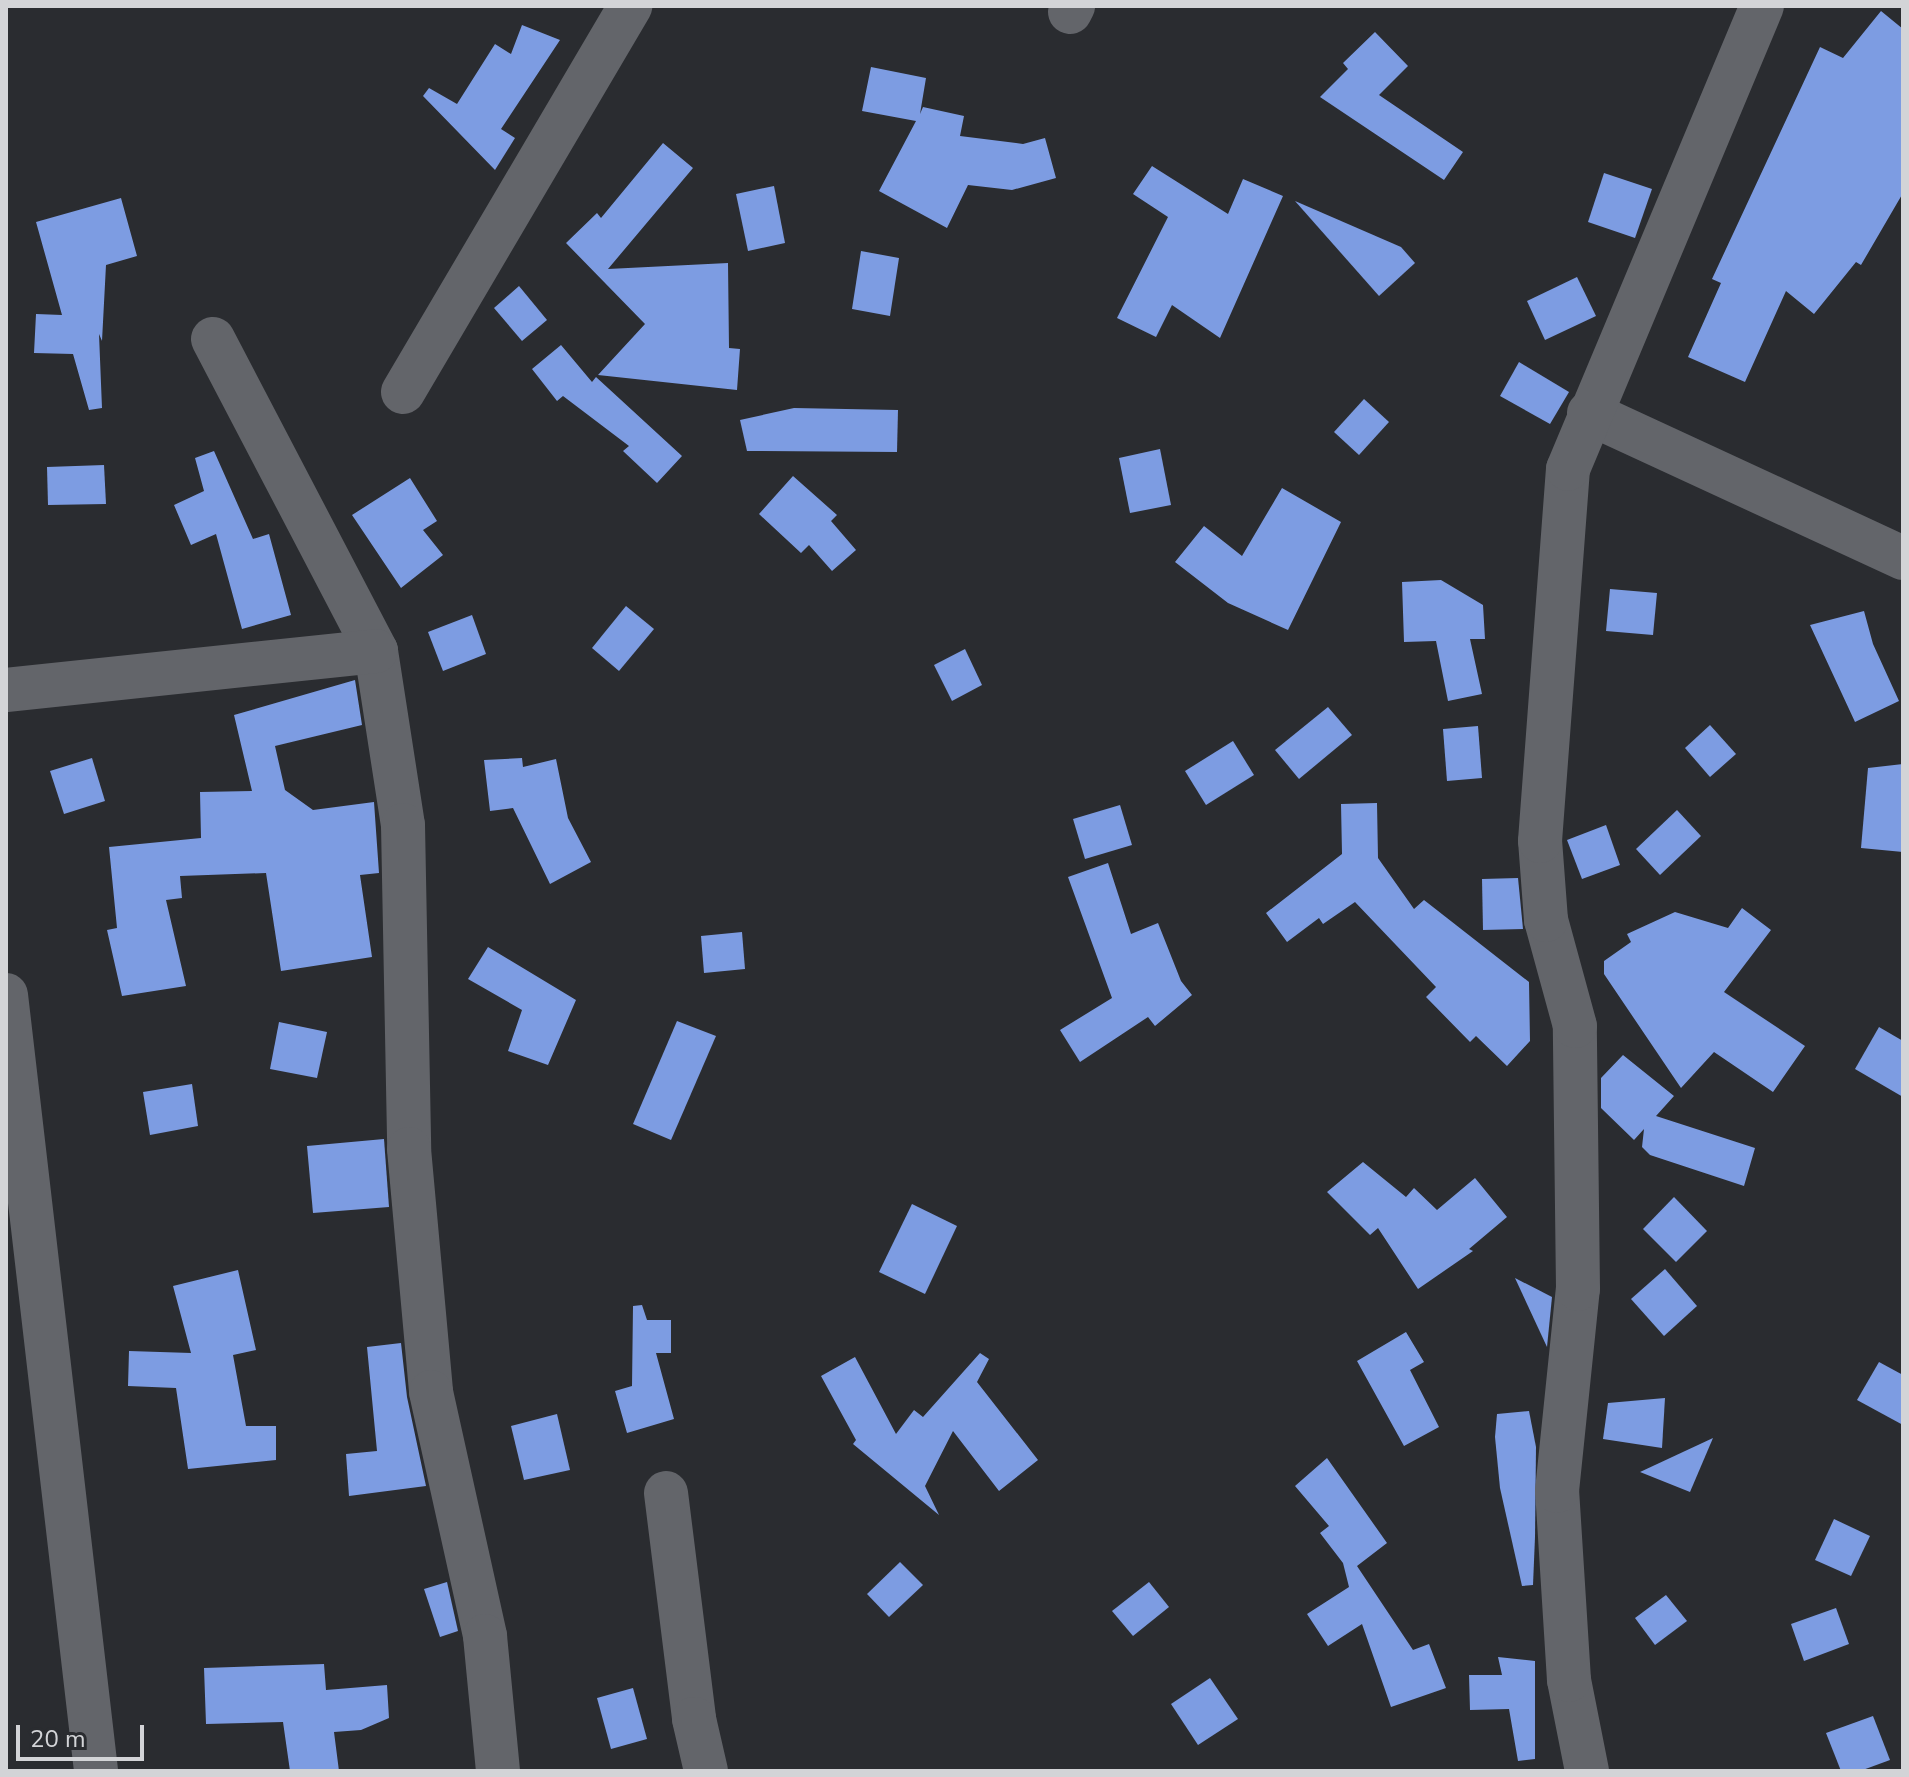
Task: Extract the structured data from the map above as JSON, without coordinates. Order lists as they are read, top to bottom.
{
  "scale_bar": "20 m"
}
